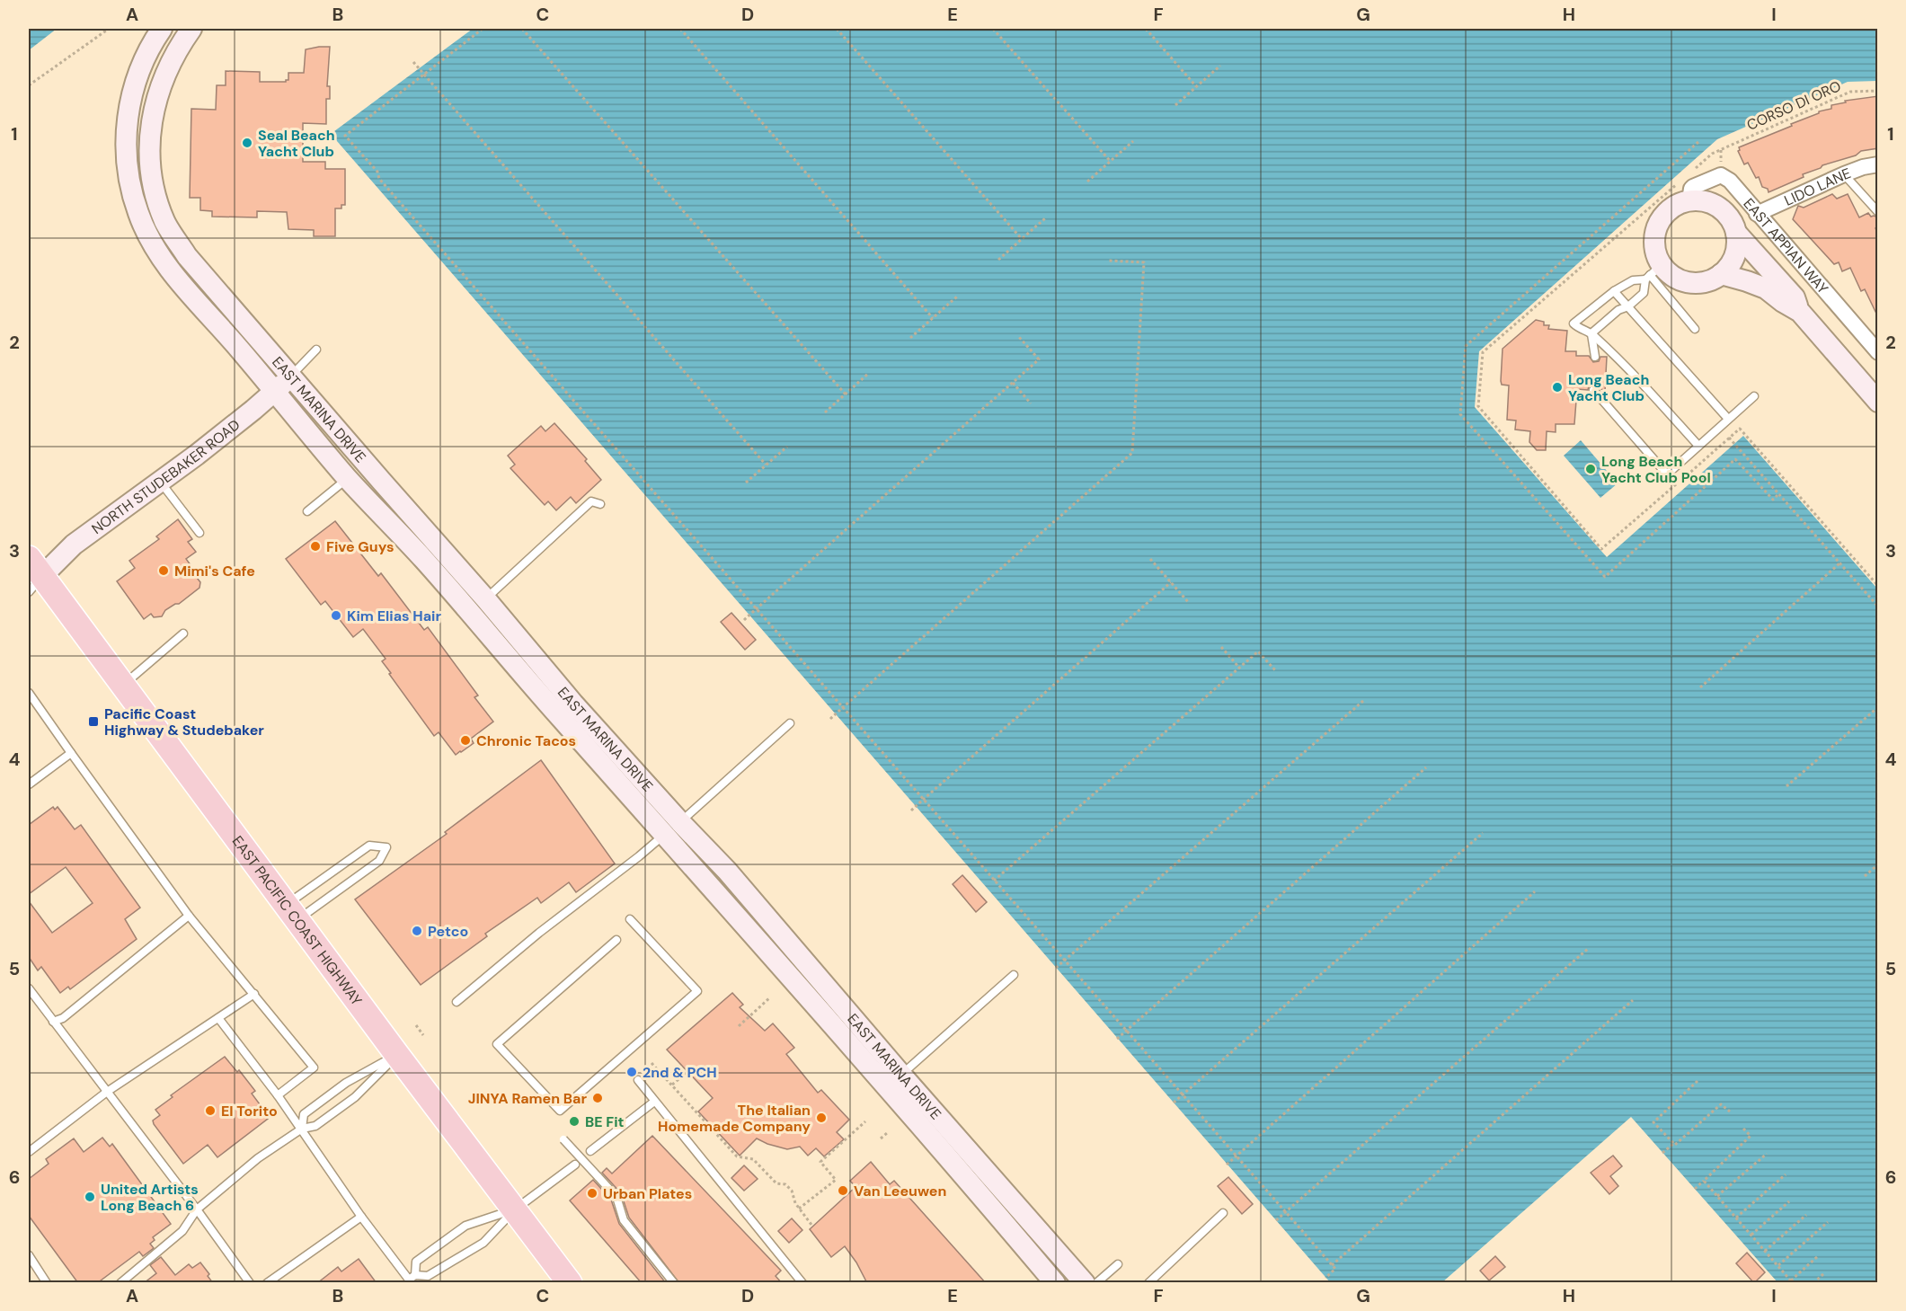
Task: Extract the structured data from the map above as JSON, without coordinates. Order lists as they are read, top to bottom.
{
  "streets": {
    "highway": ["EAST PACIFIC COAST HIGHWAY"],
    "main road": ["EAST APPIAN WAY", "EAST MARINA DRIVE", "NORTH STUDEBAKER ROAD"],
    "street": ["LIDO LANE"],
    "path": ["CORSO DI ORO"]
  },
  "crossings": [
    ["LIDO LANE", "EAST APPIAN WAY"],
    ["EAST MARINA DRIVE", "NORTH STUDEBAKER ROAD"],
    ["NORTH STUDEBAKER ROAD", "EAST PACIFIC COAST HIGHWAY"]
  ],
  "places": {
    "other": [
      "Seal Beach Yacht Club",
      "Long Beach Yacht Club",
      "Long Beach Yacht Club Pool",
      "Five Guys",
      "Mimi's Cafe",
      "Kim Elias Hair",
      "Chronic Tacos",
      "Petco",
      "2nd & PCH",
      "JINYA Ramen Bar",
      "El Torito",
      "The Italian Homemade Company",
      "BE Fit",
      "Van Leeuwen",
      "Urban Plates",
      "United Artists Long Beach 6"
    ],
    "transit": ["Pacific Coast Highway & Studebaker"]
  },
  "grid": {
    "columns": [
      "A",
      "B",
      "C",
      "D",
      "E",
      "F",
      "G",
      "H",
      "I"
    ],
    "rows": [
      "1",
      "2",
      "3",
      "4",
      "5",
      "6"
    ]
  }
}
